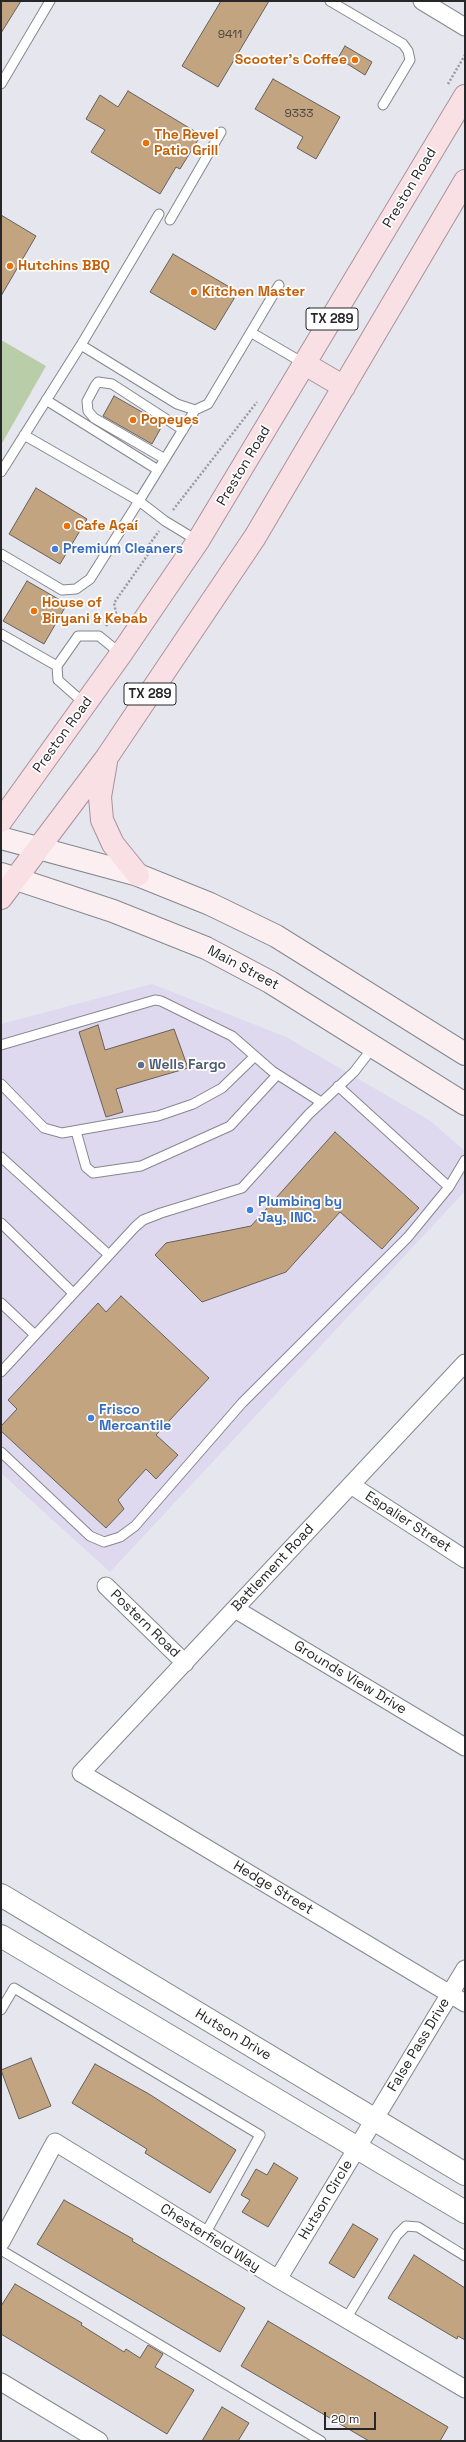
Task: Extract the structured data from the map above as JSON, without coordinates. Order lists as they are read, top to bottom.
{
  "streets": {
    "main road": ["Preston Road", "TX 289", "Main Street"],
    "street": [
      "Espalier Street",
      "Battlement Road",
      "Postern Road",
      "Grounds View Drive",
      "Hedge Street",
      "Hutson Drive",
      "False Pass Drive",
      "Hutson Circle",
      "Chesterfield Way"
    ]
  },
  "crossings": [
    ["TX 289", "Main Street"],
    ["Espalier Street", "Battlement Road"],
    ["Battlement Road", "Postern Road"],
    ["Battlement Road", "Grounds View Drive"],
    ["Battlement Road", "Hedge Street"],
    ["Hedge Street", "False Pass Drive"],
    ["Hutson Drive", "False Pass Drive"],
    ["Hutson Drive", "Hutson Circle"],
    ["False Pass Drive", "Hutson Circle"],
    ["Hutson Circle", "Chesterfield Way"]
  ],
  "places": [
    "Scooter's Coffee",
    "The Revel Patio Grill",
    "Hutchins BBQ",
    "Kitchen Master",
    "Popeyes",
    "Cafe Açaí",
    "Premium Cleaners",
    "House of Biryani & Kebab",
    "Wells Fargo",
    "Plumbing by Jay, INC.",
    "Frisco Mercantile"
  ],
  "house_numbers": ["9411", "9333"],
  "scale_bar": "20 m"
}
